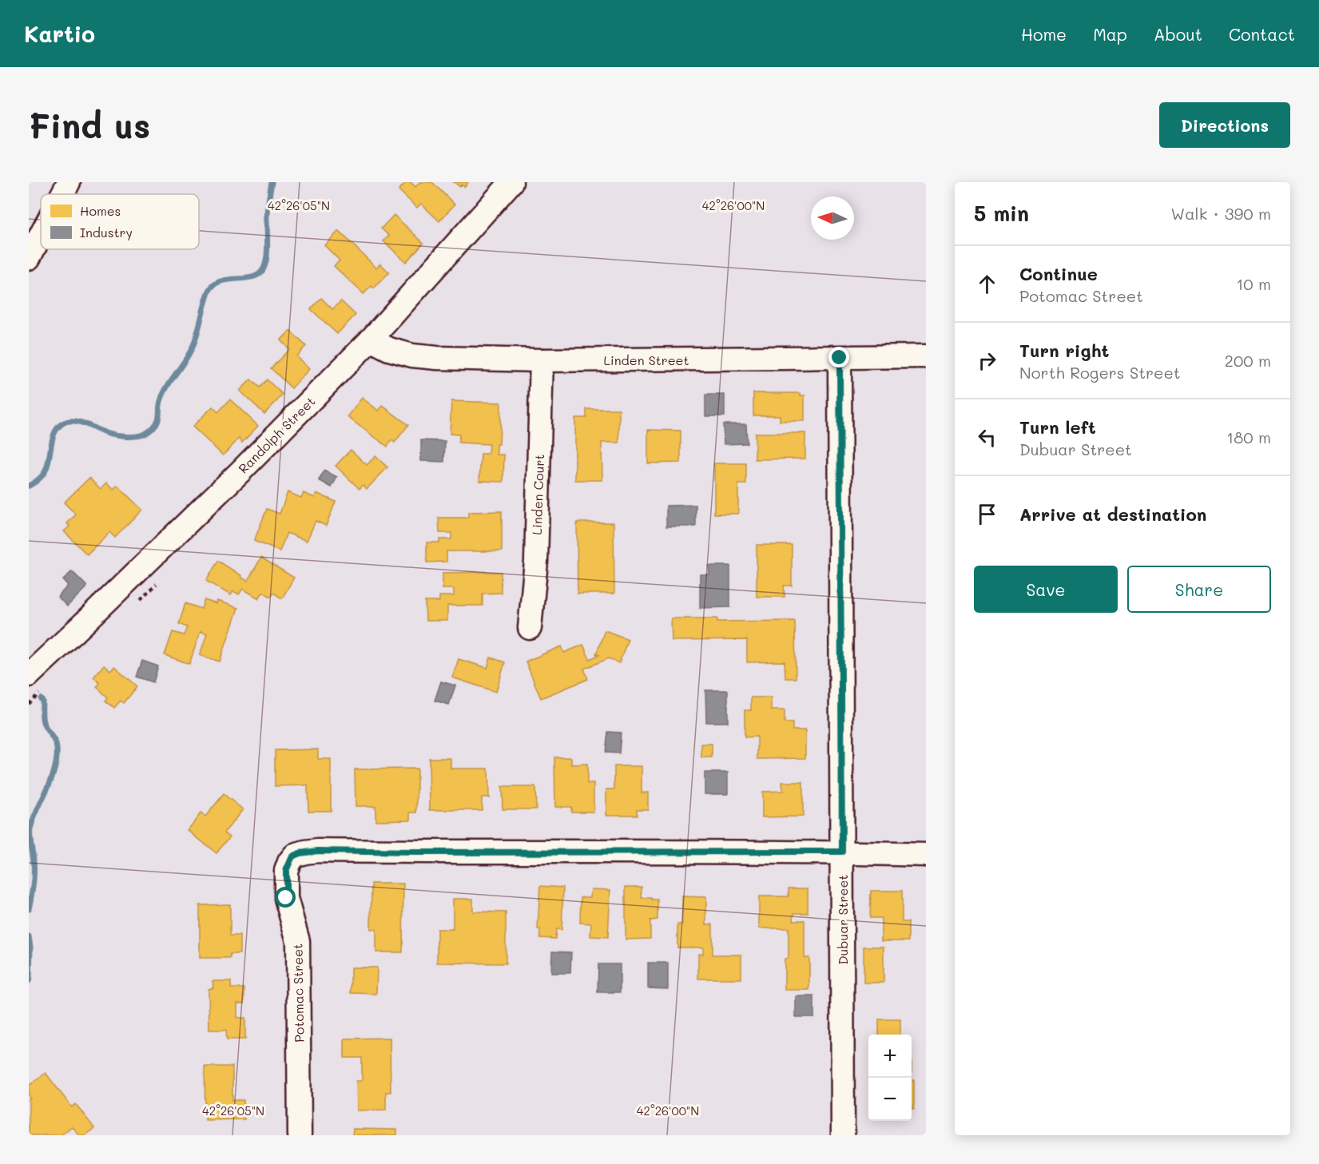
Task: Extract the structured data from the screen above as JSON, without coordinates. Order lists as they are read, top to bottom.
{
  "streets": {
    "street": [
      "Linden Street",
      "Randolph Street",
      "Linden Court",
      "Dubuar Street",
      "Potomac Street"
    ]
  },
  "crossings": [
    ["Linden Street", "Randolph Street"],
    ["Linden Street", "Linden Court"],
    ["Linden Street", "Dubuar Street"],
    ["Dubuar Street", "Potomac Street"]
  ],
  "legend": ["Homes", "Industry"],
  "north": "left",
  "page": {
    "header": "Kartio",
    "nav": [
      "Home",
      "Map",
      "About",
      "Contact"
    ],
    "buttons": [
      "Directions",
      ["Save", "Share"]
    ],
    "title": "Find us",
    "heading": ["5 min", "Walk · 390 m"],
    "list": [
      ["Continue", "Potomac Street", "10 m"],
      ["Turn right", "North Rogers Street", "200 m"],
      ["Turn left", "Dubuar Street", "180 m"],
      "Arrive at destination"
    ],
    "map_buttons": ["+", "−"]
  },
  "coordinates": ["42°26'05\"N", "42°26'00\"N"]
}
